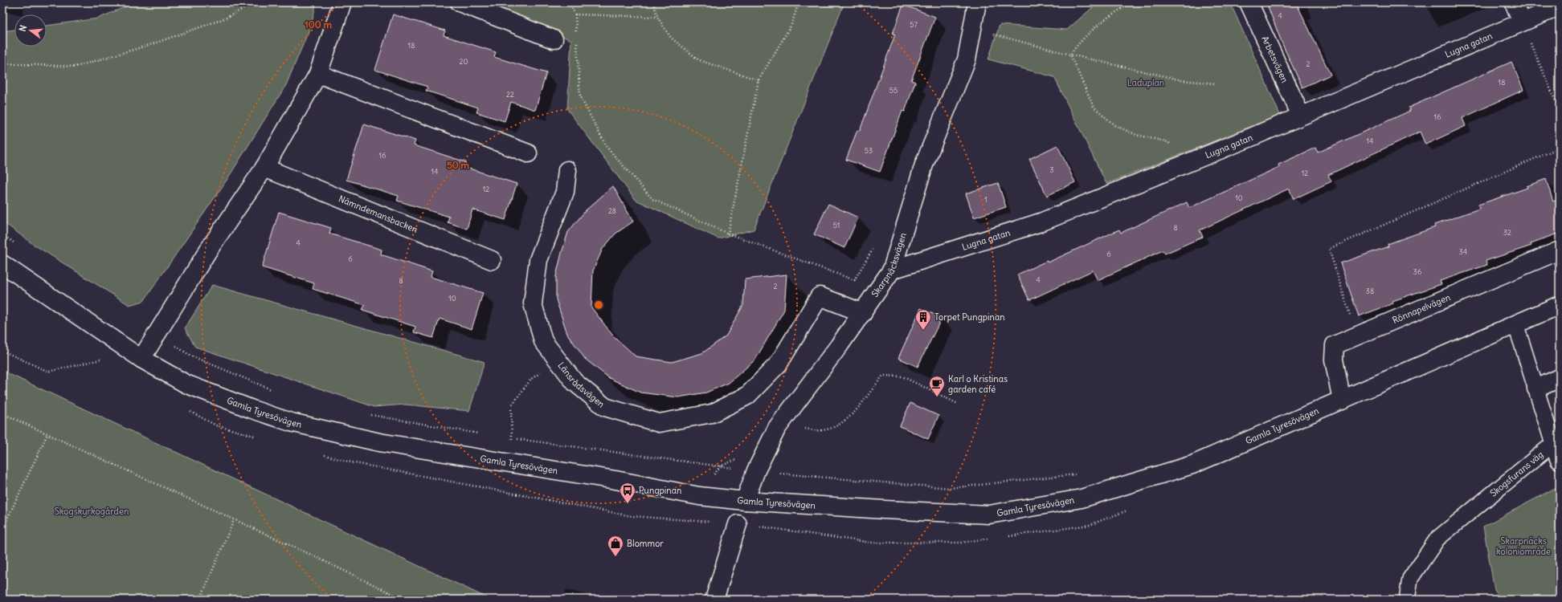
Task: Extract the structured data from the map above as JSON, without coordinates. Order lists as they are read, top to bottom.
{
  "streets": {
    "street": [
      "Lugna gatan",
      "Arbetsvägen",
      "Nämndemansbacken",
      "Skarpnäcksvägen",
      "Rönnapelvägen",
      "Länsrådsvägen",
      "Gamla Tyresövägen"
    ],
    "lane": ["Skogsfurans väg"]
  },
  "crossings": [
    ["Lugna gatan", "Arbetsvägen"],
    ["Lugna gatan", "Skarpnäcksvägen"],
    ["Skarpnäcksvägen", "Länsrådsvägen"],
    ["Skarpnäcksvägen", "Gamla Tyresövägen"],
    ["Rönnapelvägen", "Gamla Tyresövägen"]
  ],
  "parks": ["Laduplan", "Skogskyrkogården", "Skarpnäcks koloniområde"],
  "places": {
    "building": ["Torpet Pungpinan"],
    "cafe": ["Karl o Kristinas garden café"],
    "bus stop": ["Pungpinan"],
    "shop": ["Blommor"]
  },
  "house_numbers": [
    "4",
    "57",
    "18",
    "20",
    "2",
    "18",
    "55",
    "22",
    "16",
    "14",
    "53",
    "16",
    "3",
    "14",
    "12",
    "12",
    "10",
    "1",
    "28",
    "51",
    "8",
    "32",
    "4",
    "34",
    "6",
    "6",
    "36",
    "4",
    "8",
    "2",
    "38",
    "10"
  ],
  "north": "left",
  "rings": ["100 m", "50 m"]
}
